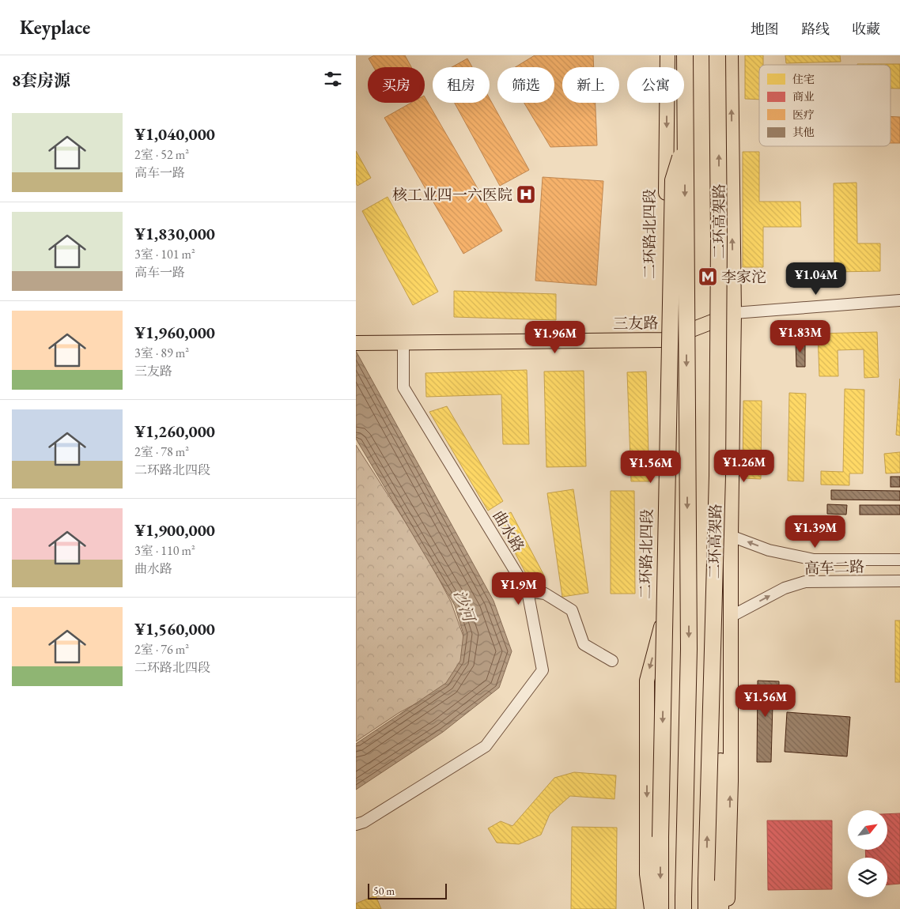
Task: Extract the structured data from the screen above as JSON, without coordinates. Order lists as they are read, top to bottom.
{
  "streets": {
    "highway": ["二环高架路"],
    "main road": ["二环路北四段", "三友路"],
    "street": ["曲水路", "高车二路"]
  },
  "crossings": [
    ["二环路北四段", "三友路"],
    ["三友路", "曲水路"]
  ],
  "water": ["沙河"],
  "places": {
    "hospital": ["核工业四一六医院"],
    "metro station": ["李家沱"]
  },
  "legend": [
    "住宅",
    "商业",
    "医疗",
    "其他"
  ],
  "scale_bar": "50 m",
  "north": "top right",
  "page": {
    "header": "Keyplace",
    "nav": ["地图", "路线", "收藏"],
    "heading": "8套房源",
    "chip": [
      "买房",
      "租房",
      "筛选",
      "新上",
      "公寓"
    ],
    "list": [
      {
        "name": "¥1,040,000",
        "note": "2室 · 52 m² · 高车一路"
      },
      {
        "name": "¥1,830,000",
        "note": "3室 · 101 m² · 高车一路"
      },
      {
        "name": "¥1,960,000",
        "note": "3室 · 89 m² · 三友路"
      },
      {
        "name": "¥1,260,000",
        "note": "2室 · 78 m² · 二环路北四段"
      },
      {
        "name": "¥1,900,000",
        "note": "3室 · 110 m² · 曲水路"
      },
      {
        "name": "¥1,560,000",
        "note": "2室 · 76 m² · 二环路北四段"
      }
    ],
    "price": [
      "¥1.04M",
      "¥1.83M",
      "¥1.96M",
      "¥1.26M",
      "¥1.56M",
      "¥1.39M",
      "¥1.9M",
      "¥1.56M"
    ],
    "scale": "50 m"
  }
}
